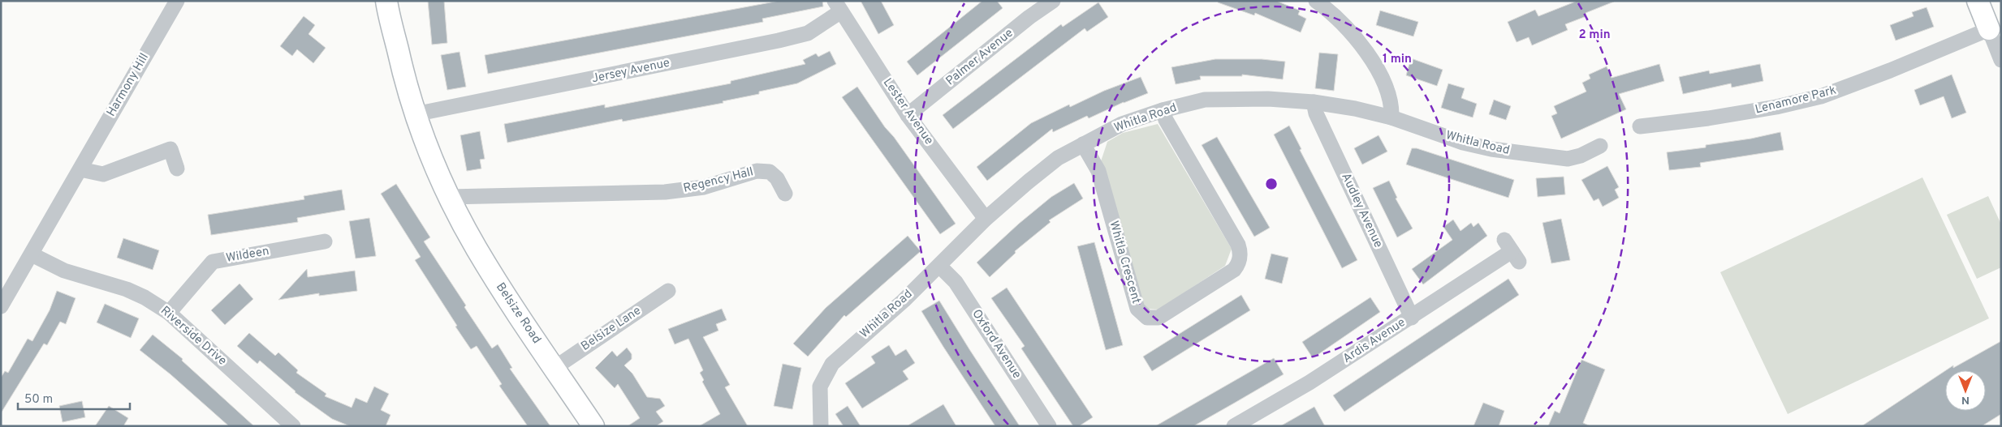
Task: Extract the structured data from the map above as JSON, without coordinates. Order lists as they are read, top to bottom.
{
  "streets": {
    "street": [
      "Palmer Avenue",
      "Jersey Avenue",
      "Harmony Hill",
      "Lenamore Park",
      "Lester Avenue",
      "Whitla Road",
      "Regency Hall",
      "Audley Avenue",
      "Wildeen",
      "Whitla Crescent",
      "Belsize Road",
      "Belsize Lane",
      "Riverside Drive",
      "Ardis Avenue",
      "Oxford Avenue"
    ]
  },
  "crossings": [
    ["Palmer Avenue", "Lester Avenue"],
    ["Jersey Avenue", "Lester Avenue"],
    ["Jersey Avenue", "Belsize Road"],
    ["Harmony Hill", "Riverside Drive"],
    ["Lester Avenue", "Whitla Road"],
    ["Whitla Road", "Audley Avenue"],
    ["Whitla Road", "Whitla Crescent"],
    ["Whitla Road", "Oxford Avenue"],
    ["Regency Hall", "Belsize Road"],
    ["Audley Avenue", "Ardis Avenue"],
    ["Wildeen", "Riverside Drive"],
    ["Belsize Road", "Belsize Lane"]
  ],
  "scale_bar": "50 m",
  "north": "bottom",
  "rings": ["2 min", "1 min"]
}
